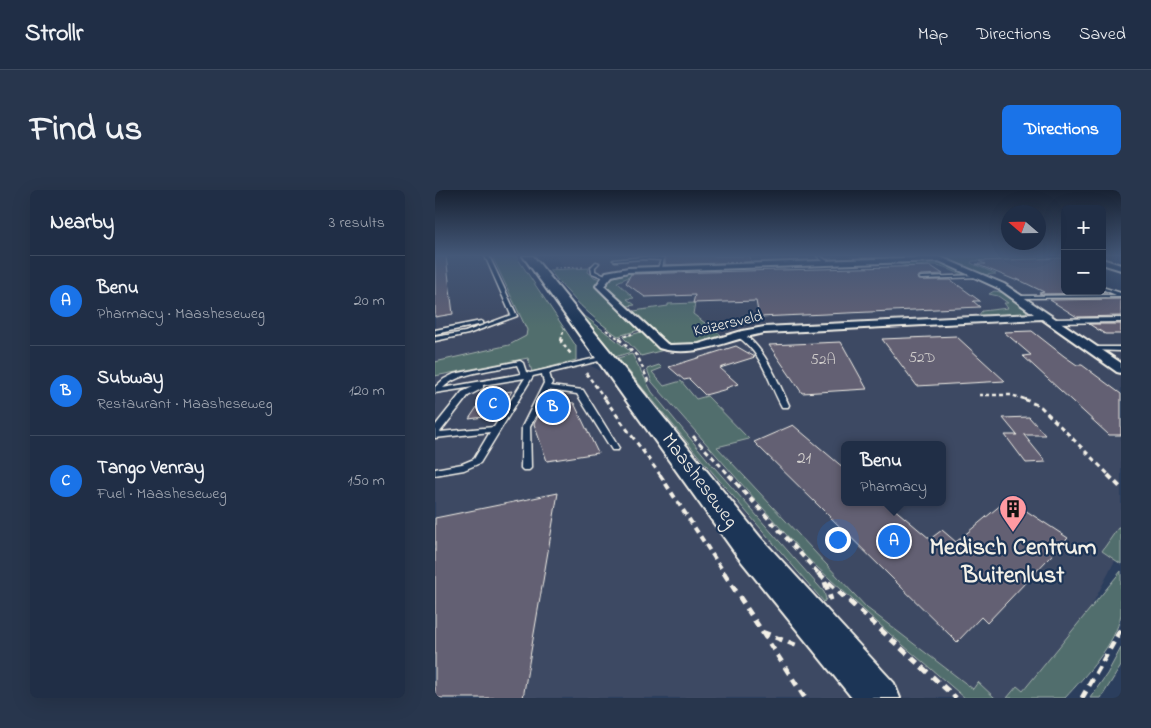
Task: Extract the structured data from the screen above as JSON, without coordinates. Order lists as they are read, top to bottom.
{
  "streets": {
    "main road": ["Maasheseweg"],
    "street": ["Keizersveld"]
  },
  "places": {
    "building": ["Medisch Centrum Buitenlust"]
  },
  "house_numbers": ["52D", "52A", "21"],
  "north": "left",
  "page": {
    "header": "Strollr",
    "nav": ["Map", "Directions", "Saved"],
    "title": "Find us",
    "buttons": "Directions",
    "heading": ["Nearby", "3 results"],
    "map_buttons": ["+", "−"],
    "list": [
      {
        "mark": "A",
        "name": "Benu",
        "note": "Pharmacy · Maasheseweg",
        "value": "20 m"
      },
      {
        "mark": "B",
        "name": "Subway",
        "note": "Restaurant · Maasheseweg",
        "value": "120 m"
      },
      {
        "mark": "C",
        "name": "Tango Venray",
        "note": "Fuel · Maasheseweg",
        "value": "150 m"
      }
    ],
    "pins": ["C", "B", "A"],
    "popup": ["Benu", "Pharmacy"]
  }
}
